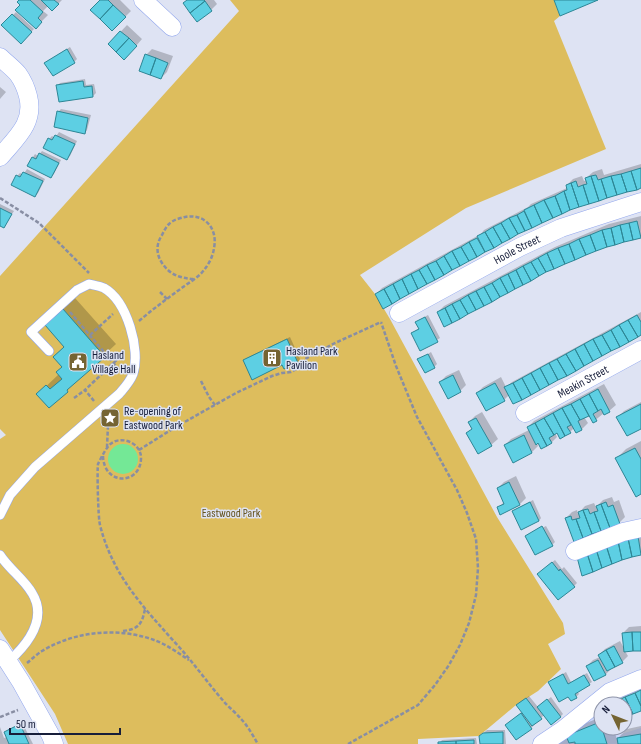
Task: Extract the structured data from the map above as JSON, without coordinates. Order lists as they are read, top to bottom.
{
  "streets": {
    "street": ["Hoole Street", "Meakin Street"]
  },
  "parks": ["Eastwood Park"],
  "places": {
    "building": ["Hasland Park Pavilion"],
    "public building": ["Hasland Village Hall"],
    "place": ["Re-opening of Eastwood Park"]
  },
  "scale_bar": "50 m",
  "north": "top left"
}
